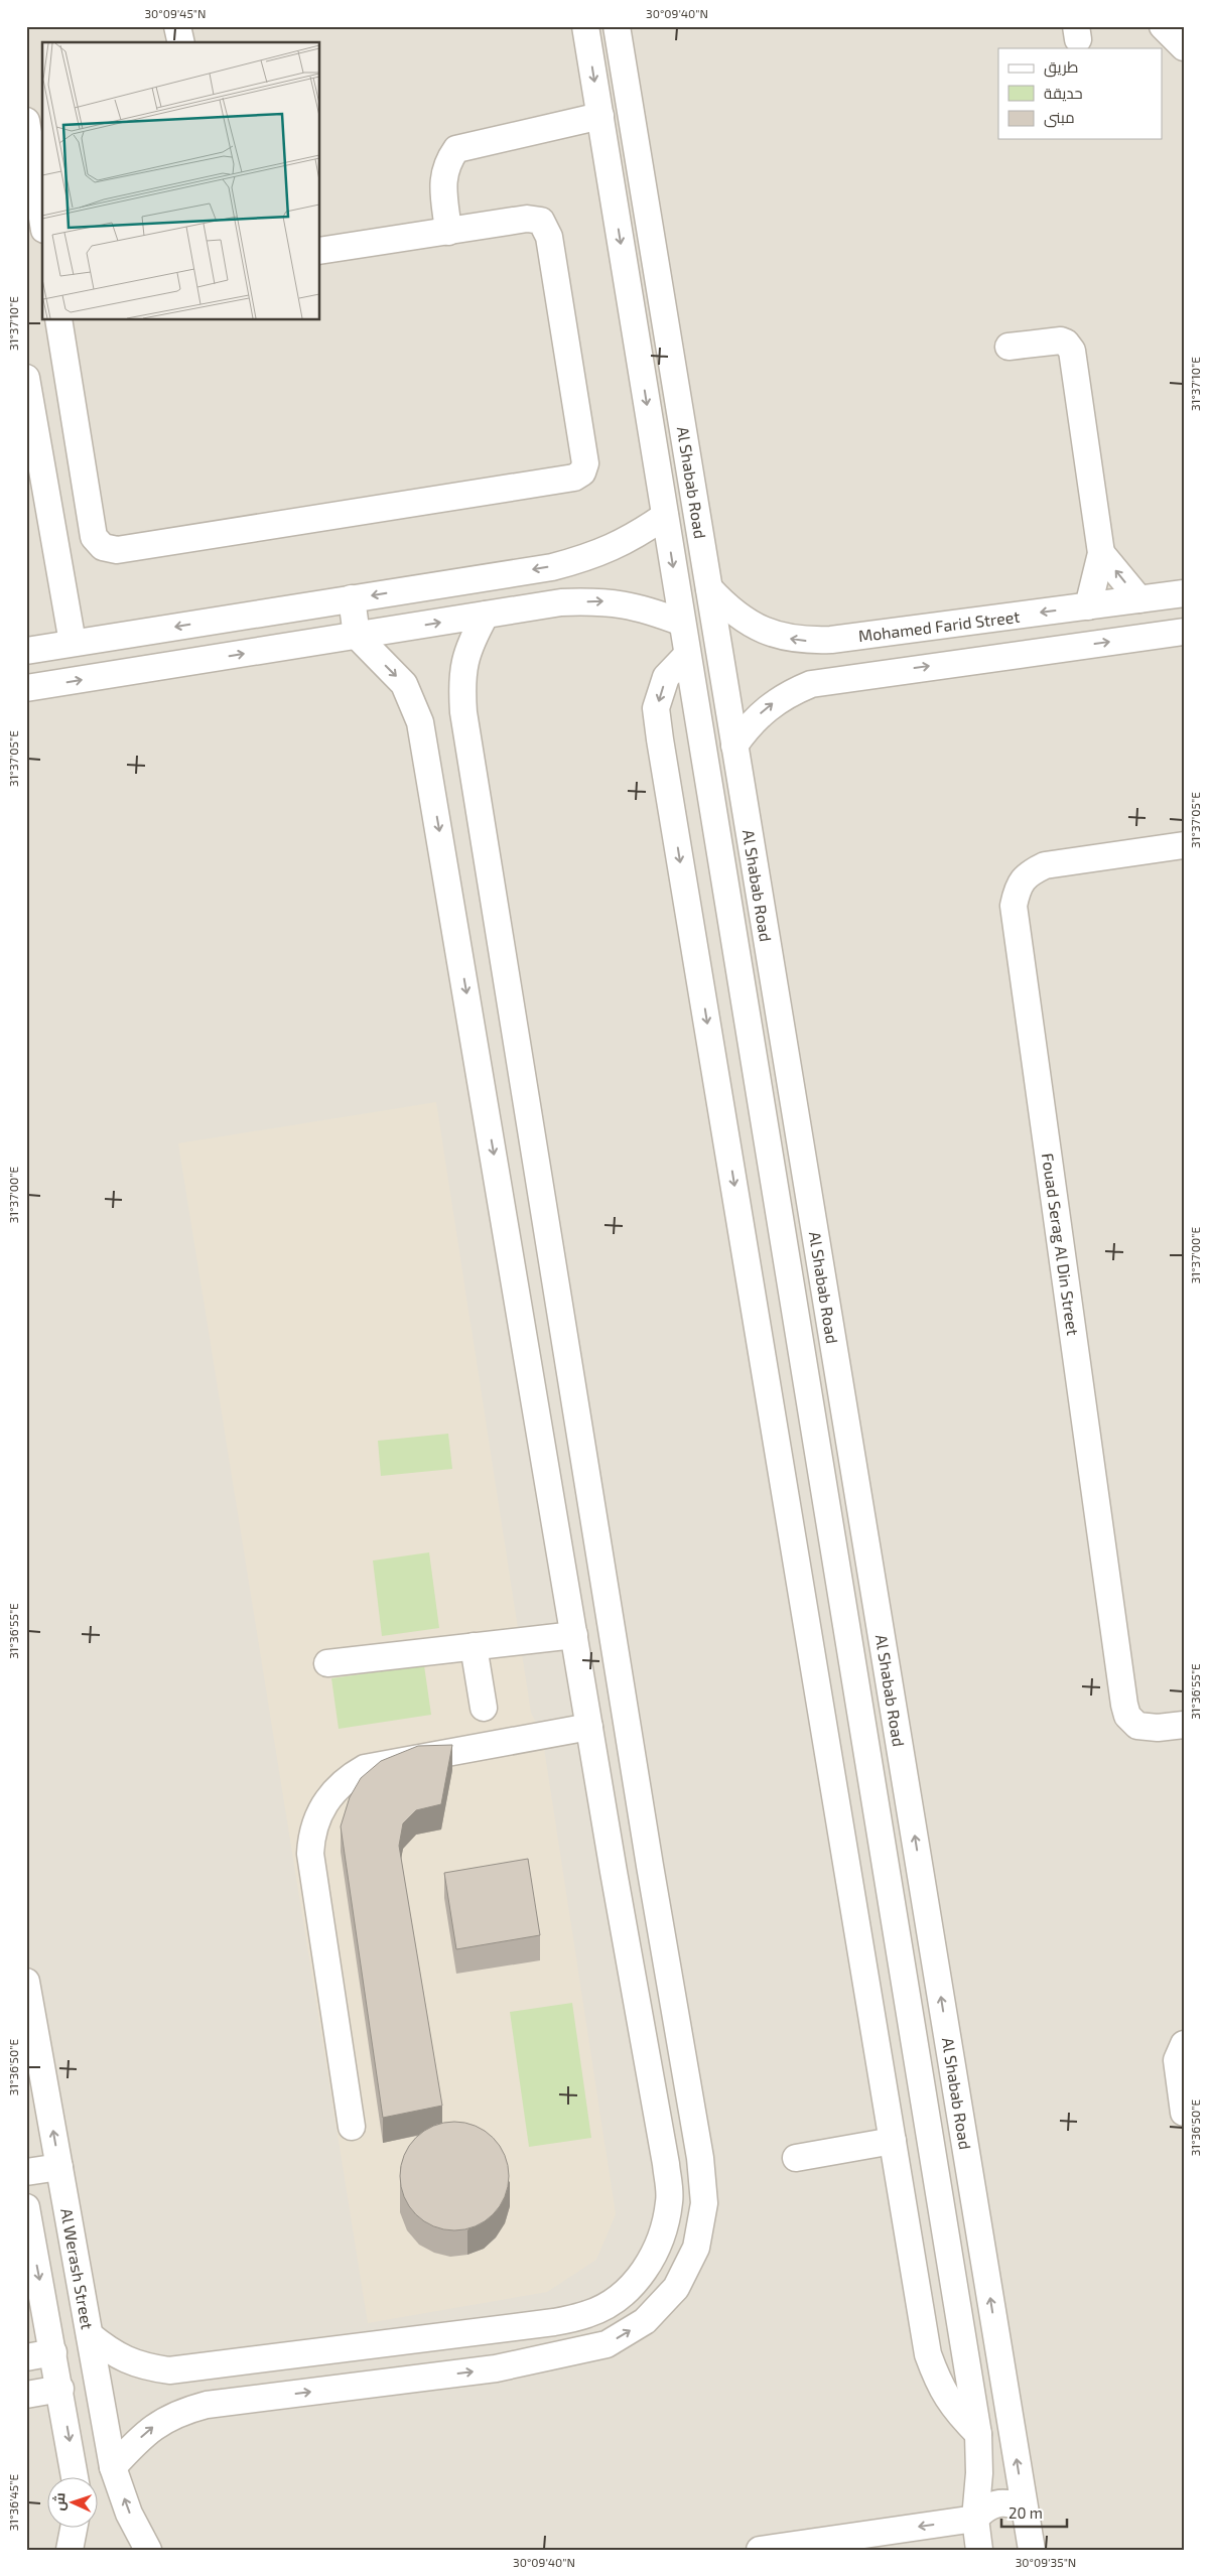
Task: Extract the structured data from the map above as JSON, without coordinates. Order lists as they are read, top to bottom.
{
  "streets": {
    "street": [
      "Al Shabab Road",
      "Mohamed Farid Street",
      "Fouad Serag Al Din Street",
      "Al Werash Street"
    ]
  },
  "crossings": [
    ["Al Shabab Road", "Mohamed Farid Street"]
  ],
  "one_way": ["Al Werash Street"],
  "legend": ["طريق", "حديقة", "مبنى"],
  "scale_bar": "20 m",
  "north": "left",
  "coordinates": [
    "30°09'45\"N",
    "30°09'40\"N",
    "31°37'10\"E",
    "31°37'05\"E",
    "31°37'00\"E",
    "31°36'55\"E",
    "31°36'50\"E",
    "31°36'45\"E",
    "30°09'35\"N"
  ]
}
